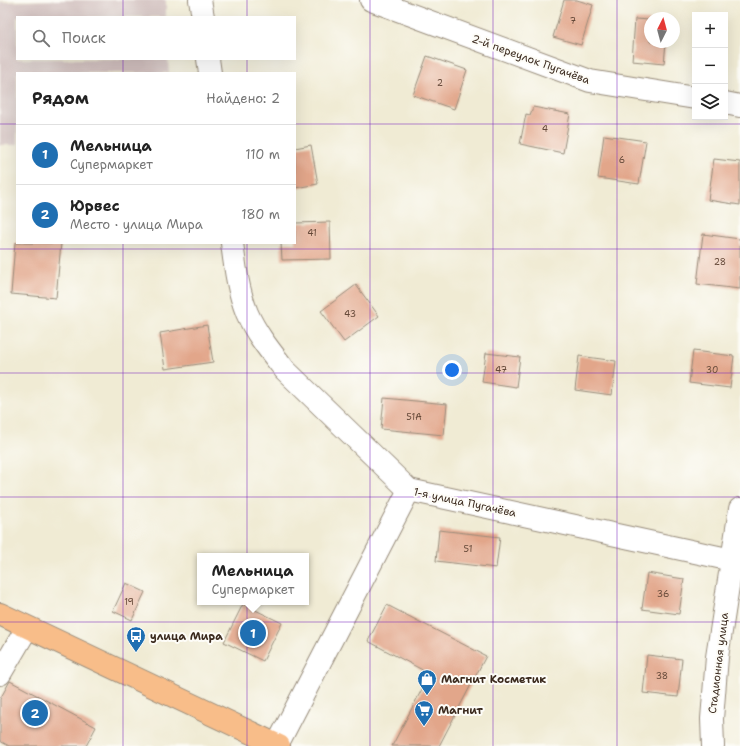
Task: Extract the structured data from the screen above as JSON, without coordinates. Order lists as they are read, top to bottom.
{
  "streets": {
    "street": ["2-й переулок Пугачёва", "1-я улица Пугачёва", "Стадионная улица"]
  },
  "crossings": [
    ["1-я улица Пугачёва", "Стадионная улица"]
  ],
  "places": {
    "bus stop": ["улица Мира"],
    "shop": ["Магнит Косметик"],
    "supermarket": ["Магнит"]
  },
  "house_numbers": [
    "7",
    "2",
    "4",
    "6",
    "41",
    "28",
    "43",
    "47",
    "30",
    "51А",
    "51",
    "36",
    "19",
    "38"
  ],
  "north": "top",
  "page": {
    "map_buttons": ["+", "−"],
    "search": "Поиск",
    "heading": ["Рядом", "Найдено: 2"],
    "list": [
      {
        "mark": "1",
        "name": "Мельница",
        "note": "Супермаркет",
        "value": "110 m"
      },
      {
        "mark": "2",
        "name": "Юрвес",
        "note": "Место · улица Мира",
        "value": "180 m"
      }
    ],
    "popup": ["Мельница", "Супермаркет"],
    "pins": ["1", "2"]
  }
}
